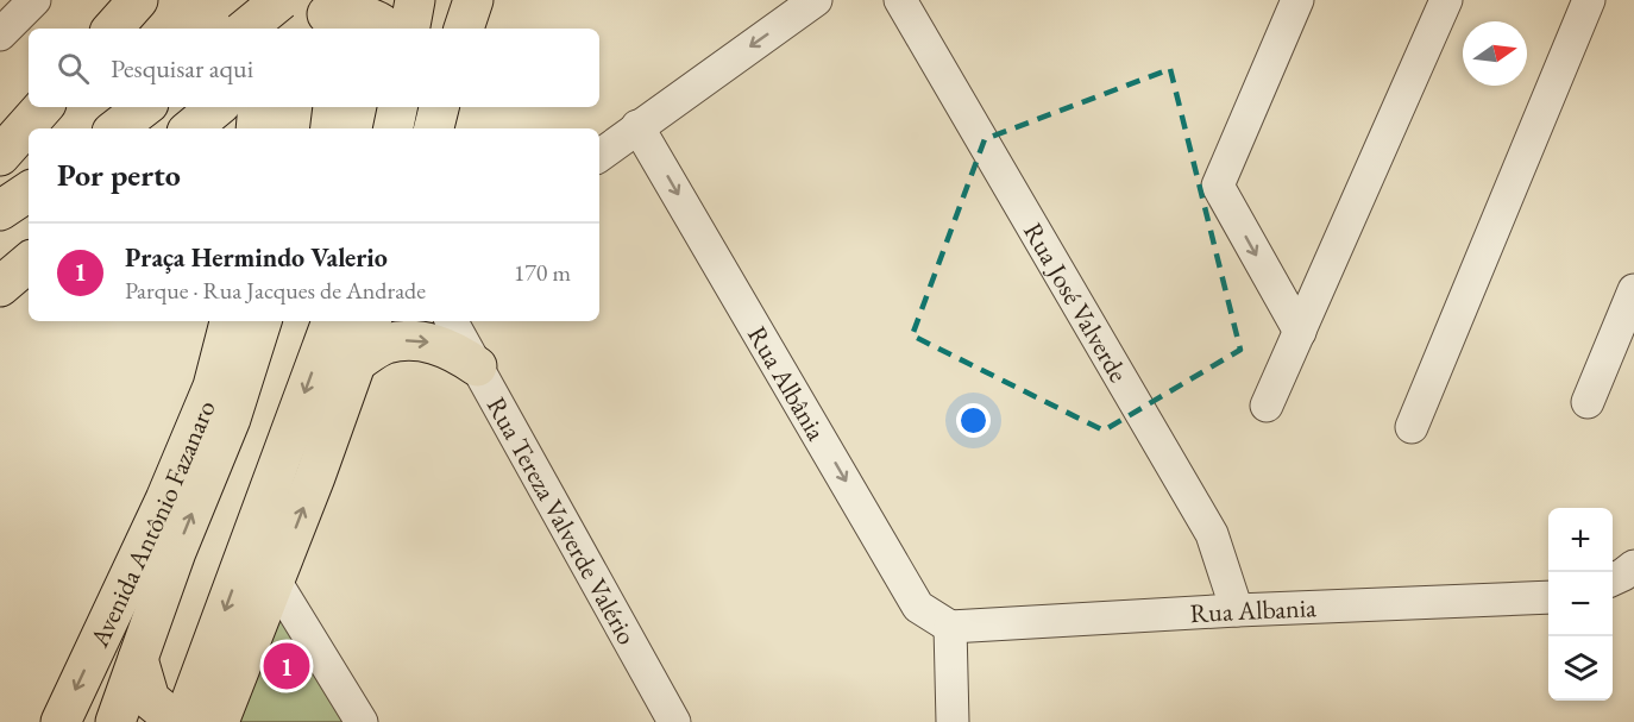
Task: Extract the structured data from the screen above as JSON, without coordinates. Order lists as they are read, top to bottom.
{
  "streets": {
    "main road": ["Avenida Antônio Fazanaro"],
    "street": [
      "Rua José Valverde",
      "Rua Albânia",
      "Rua Tereza Valverde Valério",
      "Rua Albania"
    ]
  },
  "crossings": [
    ["Rua José Valverde", "Rua Albania"],
    ["Rua Albânia", "Rua Albania"]
  ],
  "one_way": ["Rua Albânia"],
  "north": "right",
  "page": {
    "search": "Pesquisar aqui",
    "heading": "Por perto",
    "list": [
      {
        "mark": "1",
        "name": "Praça Hermindo Valerio",
        "note": "Parque · Rua Jacques de Andrade",
        "value": "170 m"
      }
    ],
    "map_buttons": ["+", "−"],
    "pins": "1"
  }
}
